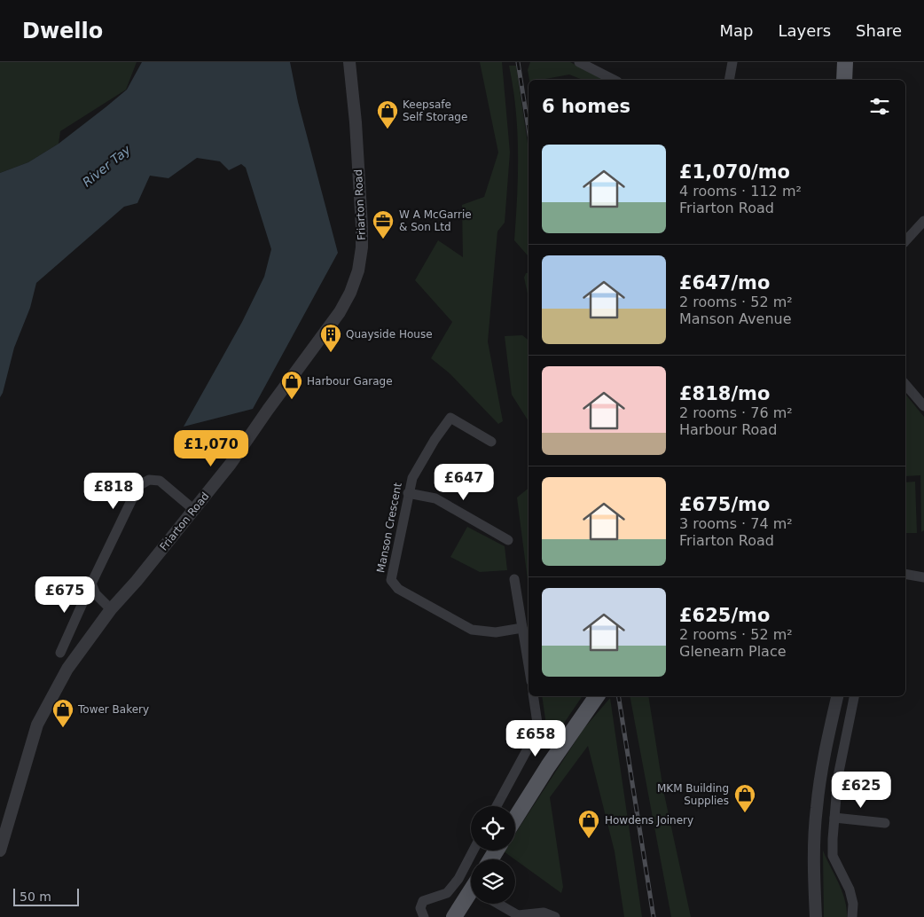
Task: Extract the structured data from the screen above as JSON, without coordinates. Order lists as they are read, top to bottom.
{
  "streets": {
    "street": ["Friarton Road", "Manson Crescent"]
  },
  "water": ["River Tay"],
  "places": {
    "shop": [
      "Keepsafe Self Storage",
      "Harbour Garage",
      "Tower Bakery",
      "MKM Building Supplies",
      "Howdens Joinery"
    ],
    "office": ["W A McGarrie & Son Ltd"],
    "building": ["Quayside House"]
  },
  "scale_bar": "50 m",
  "page": {
    "header": "Dwello",
    "nav": ["Map", "Layers", "Share"],
    "heading": "6 homes",
    "list": [
      {
        "name": "£1,070/mo",
        "note": "4 rooms · 112 m² · Friarton Road"
      },
      {
        "name": "£647/mo",
        "note": "2 rooms · 52 m² · Manson Avenue"
      },
      {
        "name": "£818/mo",
        "note": "2 rooms · 76 m² · Harbour Road"
      },
      {
        "name": "£675/mo",
        "note": "3 rooms · 74 m² · Friarton Road"
      },
      {
        "name": "£625/mo",
        "note": "2 rooms · 52 m² · Glenearn Place"
      }
    ],
    "price": [
      "£1,070",
      "£647",
      "£818",
      "£675",
      "£658",
      "£625"
    ],
    "scale": "50 m"
  }
}
